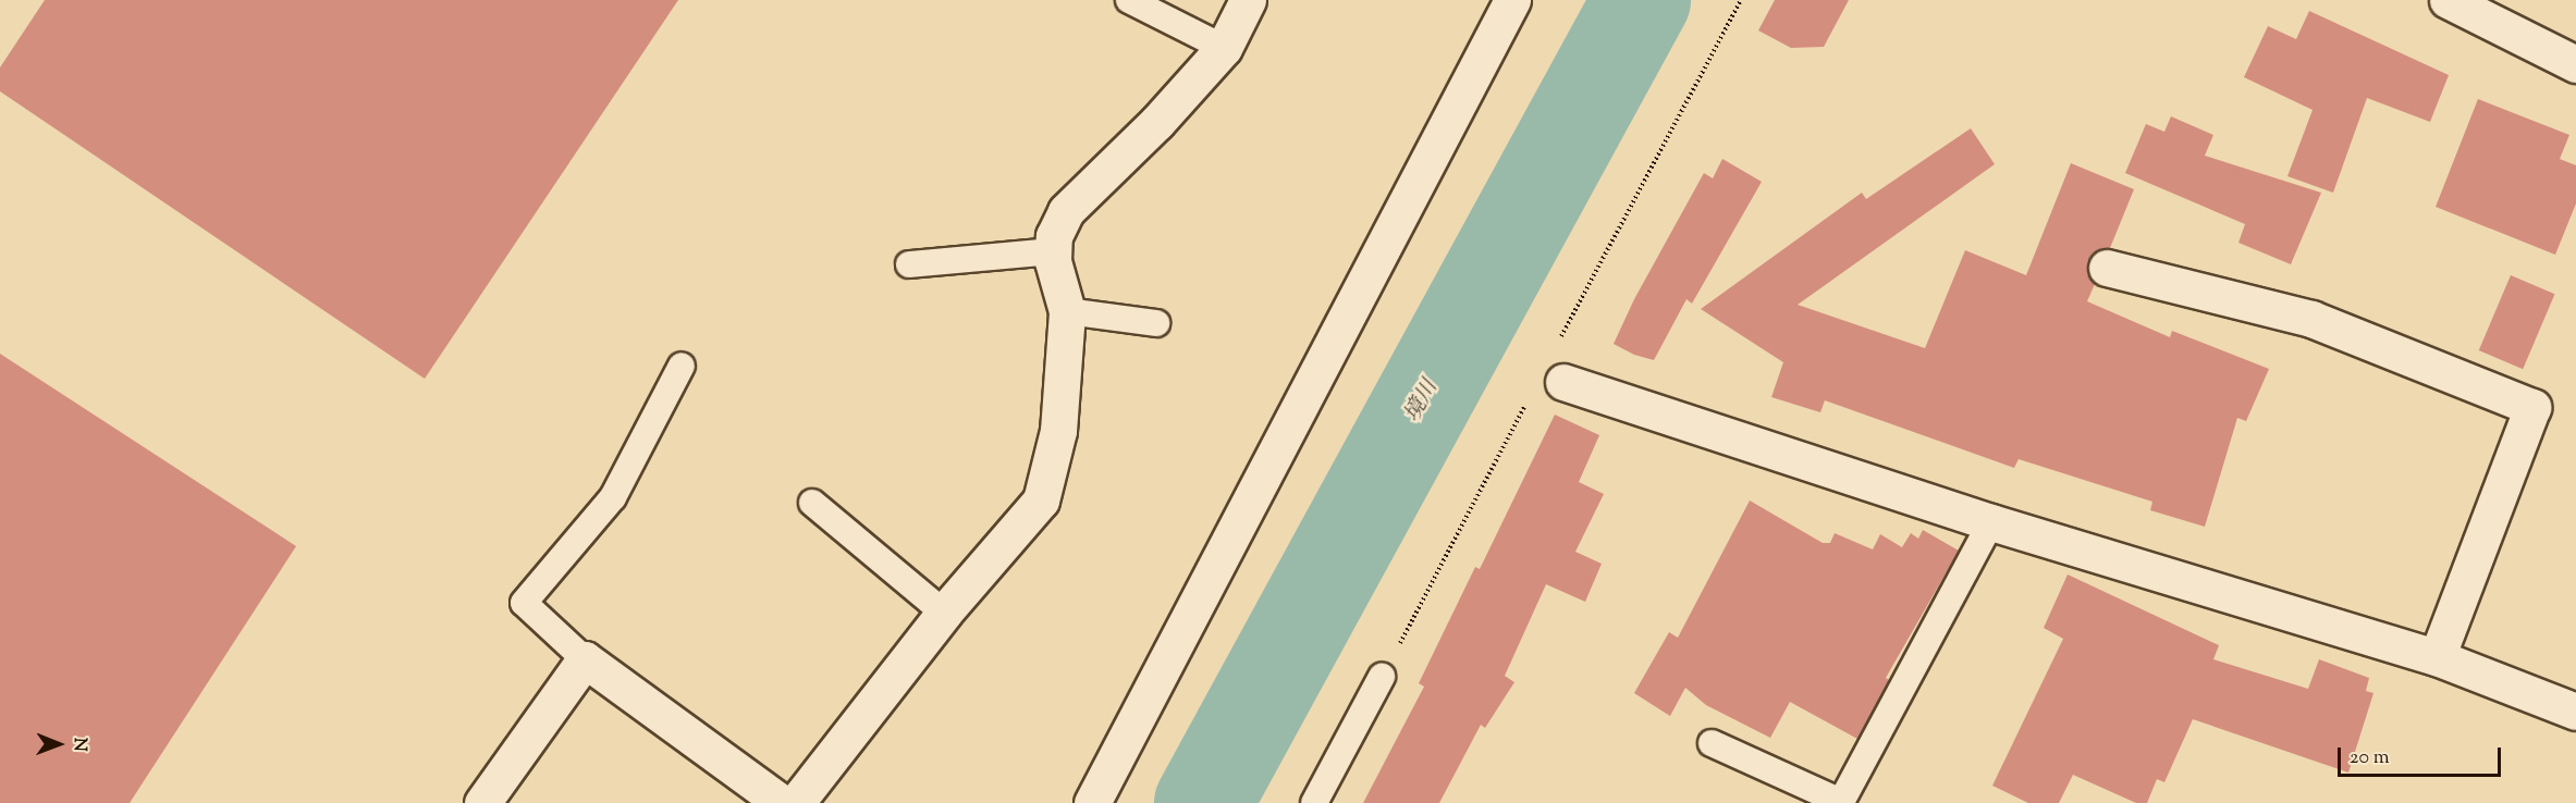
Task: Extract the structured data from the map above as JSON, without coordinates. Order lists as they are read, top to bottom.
{
  "water": ["境川"],
  "scale_bar": "20 m",
  "north": "right"
}
